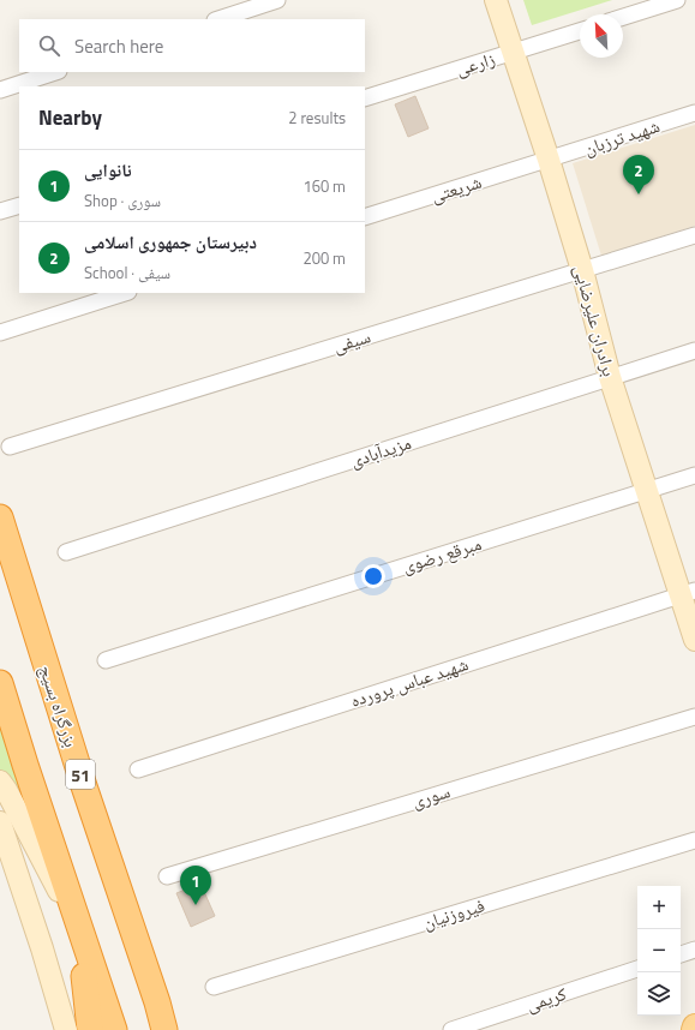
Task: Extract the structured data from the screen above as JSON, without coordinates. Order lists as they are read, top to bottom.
{
  "streets": {
    "highway": ["بزرگراه بسیج", "51"],
    "main road": ["برادران علیرضایی"],
    "street": [
      "زارعی",
      "شهید ترزبان",
      "شریعتی",
      "سیفی",
      "مزیدآبادی",
      "مبرقع رضوی",
      "شهید عباس پرورده",
      "سوری",
      "فیروزنیان",
      "کریمی"
    ]
  },
  "crossings": [
    ["زارعی", "برادران علیرضایی"],
    ["شهید ترزبان", "شریعتی"],
    ["شهید ترزبان", "برادران علیرضایی"],
    ["شریعتی", "برادران علیرضایی"],
    ["برادران علیرضایی", "سیفی"],
    ["برادران علیرضایی", "مزیدآبادی"],
    ["برادران علیرضایی", "مبرقع رضوی"],
    ["برادران علیرضایی", "شهید عباس پرورده"]
  ],
  "north": "top left",
  "page": {
    "search": "Search here",
    "heading": ["Nearby", "2 results"],
    "list": [
      {
        "mark": "1",
        "name": "نانوایی",
        "note": "Shop · سوری",
        "value": "160 m"
      },
      {
        "mark": "2",
        "name": "دبیرستان جمهوری اسلامی",
        "note": "School · سیفی",
        "value": "200 m"
      }
    ],
    "pins": ["2", "1"],
    "map_buttons": ["+", "−"]
  }
}
